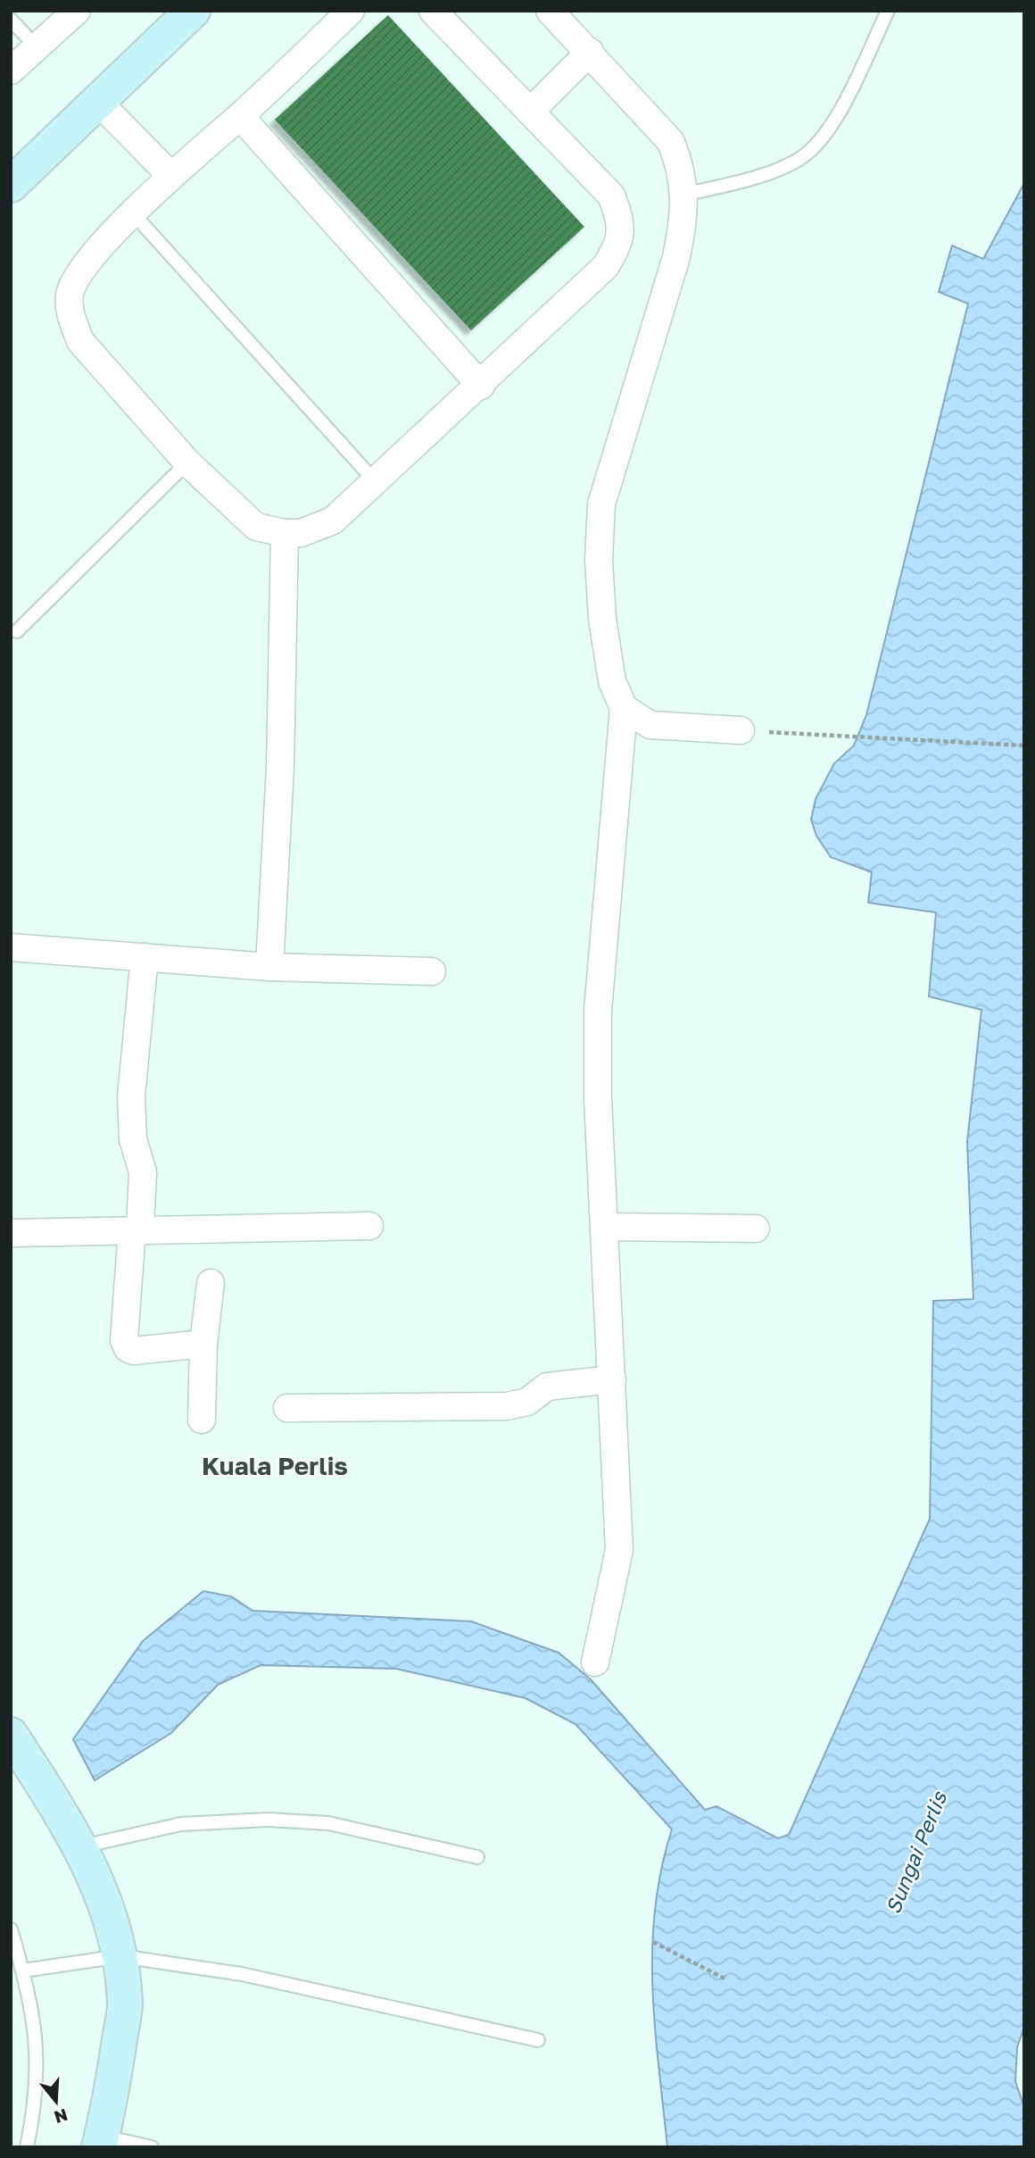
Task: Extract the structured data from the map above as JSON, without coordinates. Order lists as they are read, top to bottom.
{
  "districts": ["Kuala Perlis"],
  "water": ["Sungai Perlis"],
  "north": "bottom"
}
